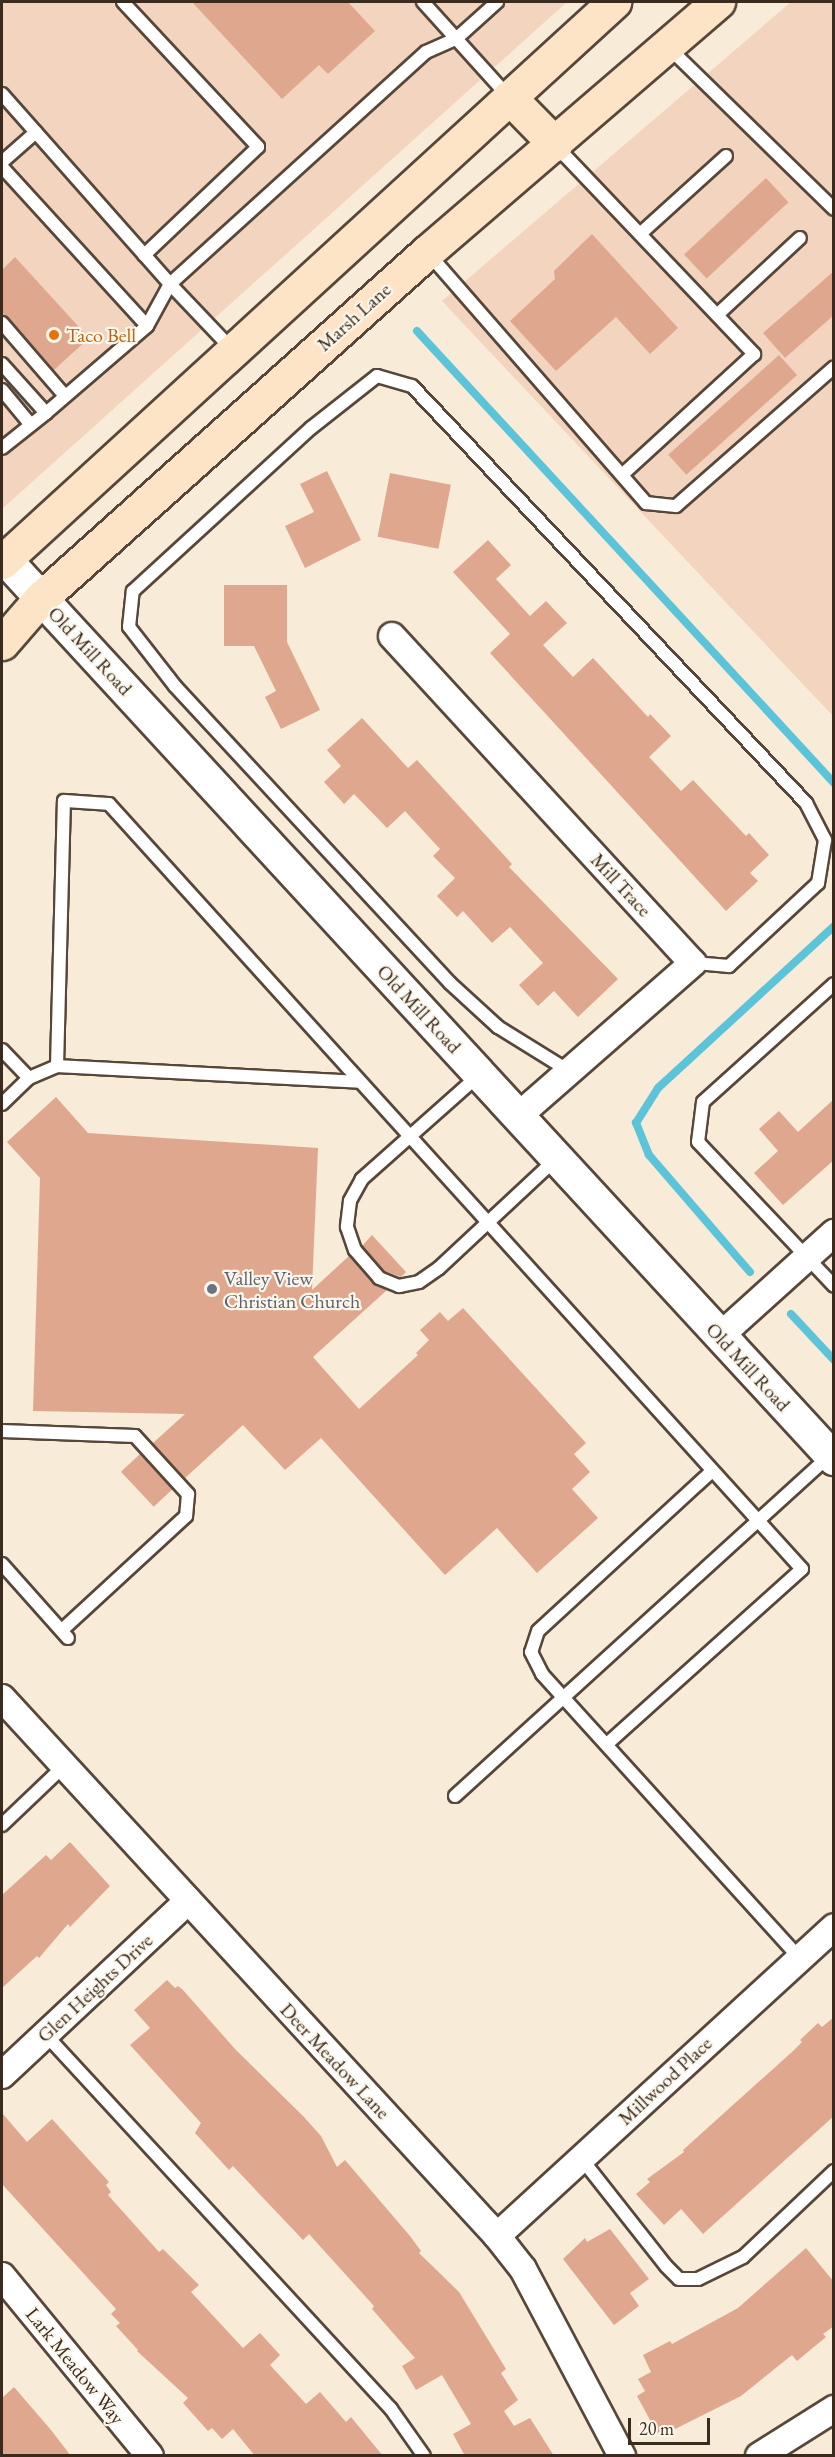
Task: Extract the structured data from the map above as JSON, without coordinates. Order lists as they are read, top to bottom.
{
  "streets": {
    "main road": ["Marsh Lane"],
    "street": [
      "Old Mill Road",
      "Mill Trace",
      "Glen Heights Drive",
      "Deer Meadow Lane",
      "Millwood Place",
      "Lark Meadow Way"
    ]
  },
  "crossings": [
    ["Marsh Lane", "Old Mill Road"],
    ["Glen Heights Drive", "Deer Meadow Lane"],
    ["Deer Meadow Lane", "Millwood Place"]
  ],
  "places": ["Taco Bell", "Valley View Christian Church"],
  "scale_bar": "20 m"
}
